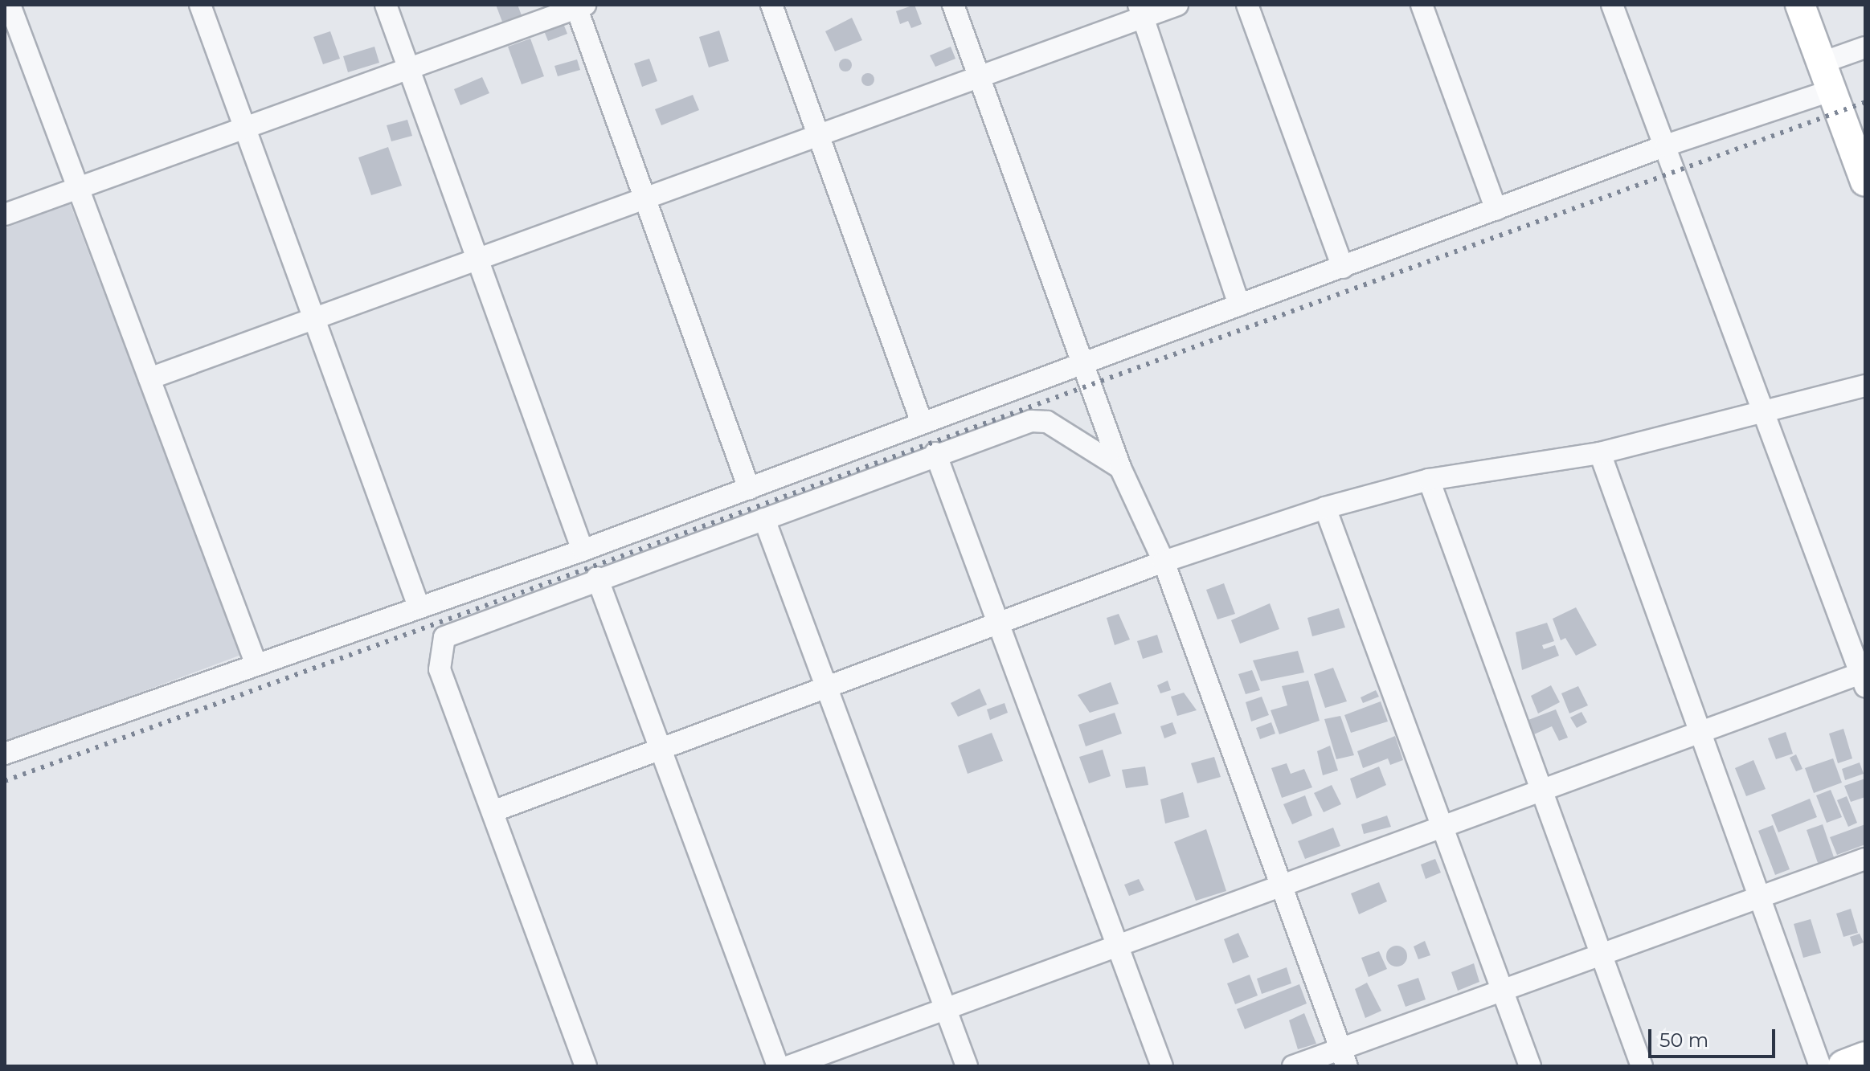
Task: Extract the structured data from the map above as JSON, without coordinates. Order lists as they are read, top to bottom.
{
  "scale_bar": "50 m"
}
